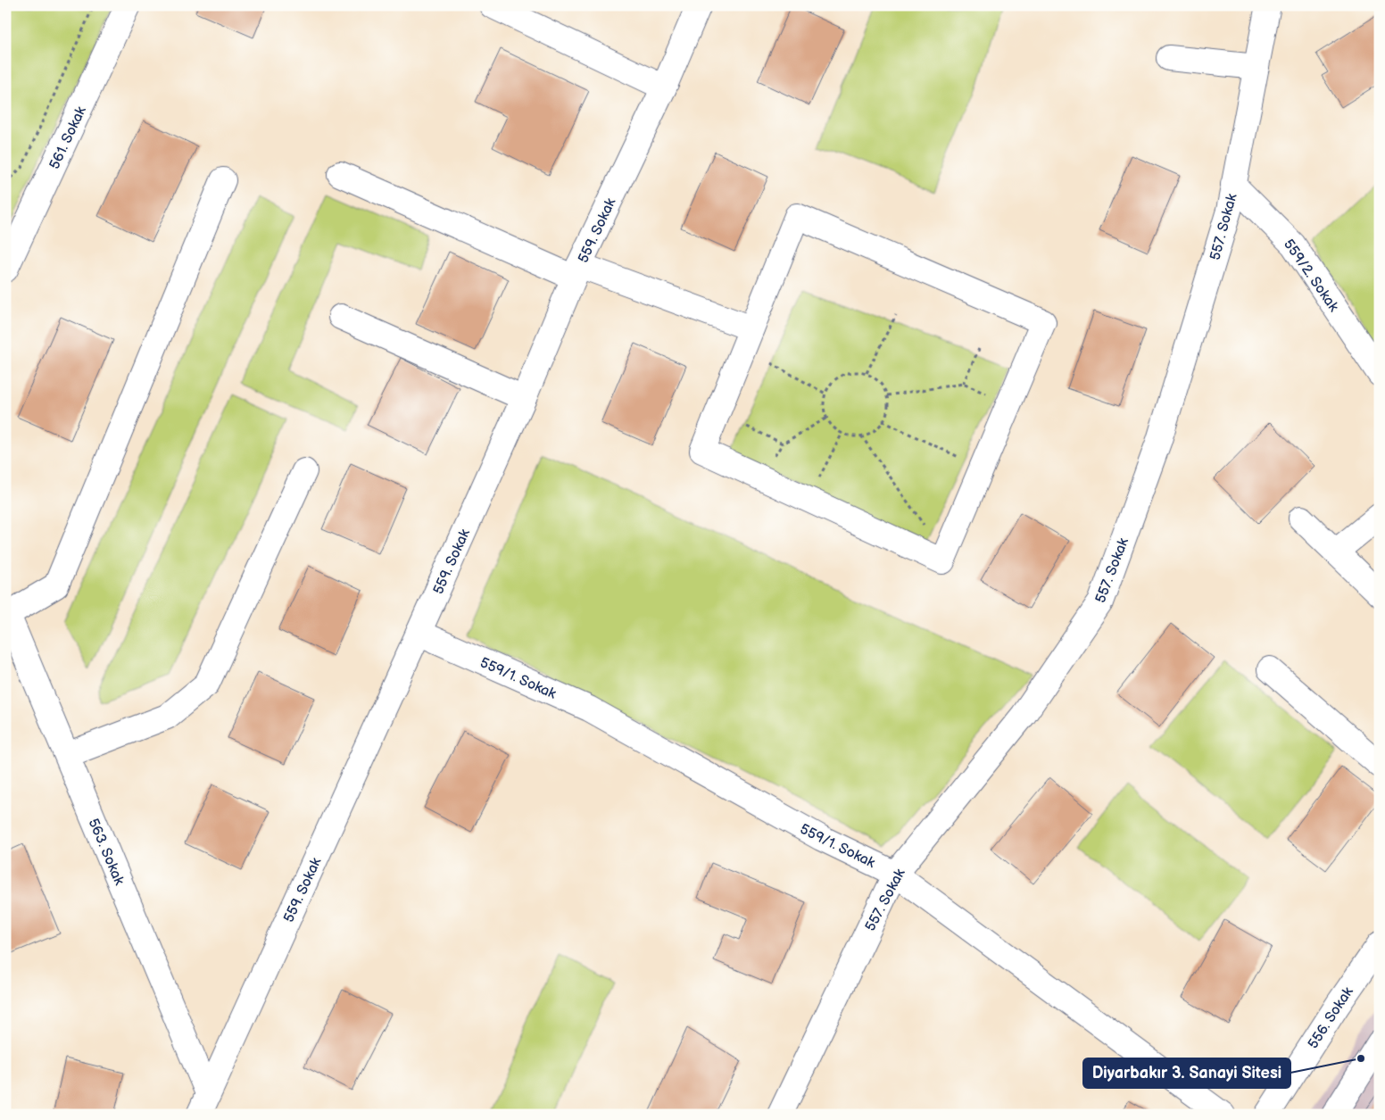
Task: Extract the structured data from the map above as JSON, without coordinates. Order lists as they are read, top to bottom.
{
  "streets": {
    "street": [
      "561. Sokak",
      "557. Sokak",
      "559. Sokak",
      "559/2. Sokak",
      "559/1. Sokak",
      "563. Sokak",
      "556. Sokak"
    ]
  },
  "crossings": [
    ["557. Sokak", "559/2. Sokak"],
    ["557. Sokak", "559/1. Sokak"],
    ["559. Sokak", "559/1. Sokak"],
    ["559. Sokak", "563. Sokak"]
  ],
  "places": ["Diyarbakır 3. Sanayi Sitesi"]
}
